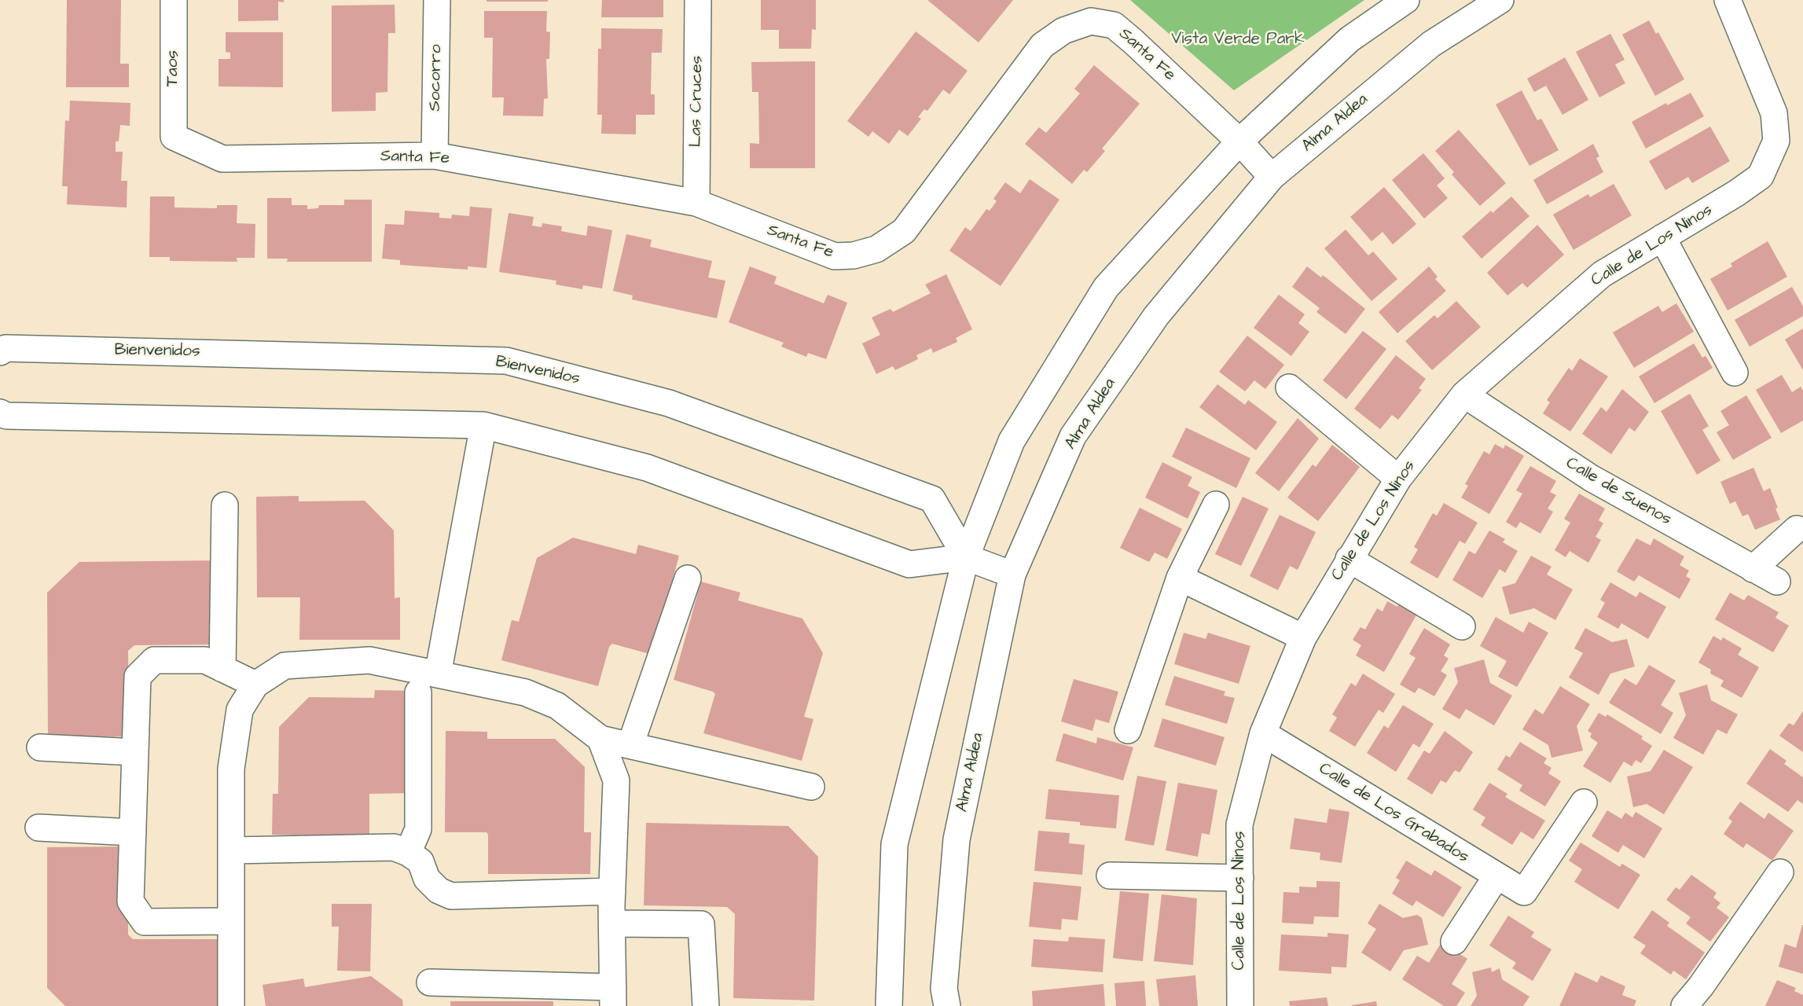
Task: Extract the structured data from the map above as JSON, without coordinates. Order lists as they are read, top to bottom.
{
  "streets": {
    "street": [
      "Santa Fe",
      "Taos",
      "Socorro",
      "Las Cruces",
      "Alma Aldea",
      "Calle de Los Ninos",
      "Bienvenidos",
      "Calle de Suenos",
      "Calle de Los Grabados"
    ]
  },
  "crossings": [
    ["Santa Fe", "Taos"],
    ["Santa Fe", "Socorro"],
    ["Santa Fe", "Las Cruces"],
    ["Santa Fe", "Alma Aldea"],
    ["Calle de Los Ninos", "Calle de Suenos"],
    ["Calle de Los Ninos", "Calle de Los Grabados"]
  ],
  "parks": ["Vista Verde Park"]
}
